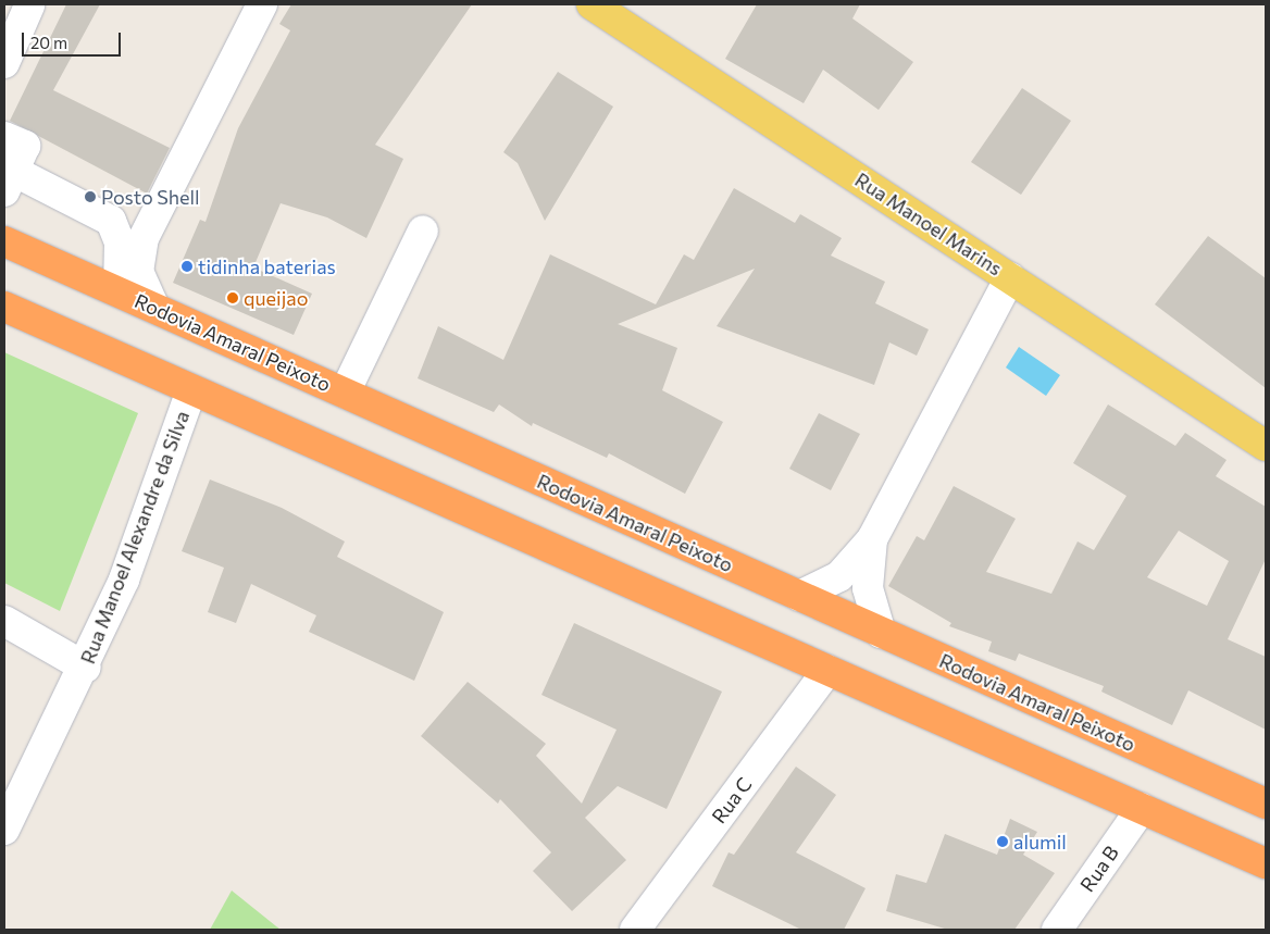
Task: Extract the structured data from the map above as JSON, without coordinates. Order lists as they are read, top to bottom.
{
  "streets": {
    "highway": ["Rodovia Amaral Peixoto"],
    "main road": ["Rua Manoel Marins"],
    "street": ["Rua Manoel Alexandre da Silva", "Rua C", "Rua B"]
  },
  "places": [
    "Posto Shell",
    "tidinha baterias",
    "queijao",
    "alumil"
  ],
  "scale_bar": "20 m"
}
